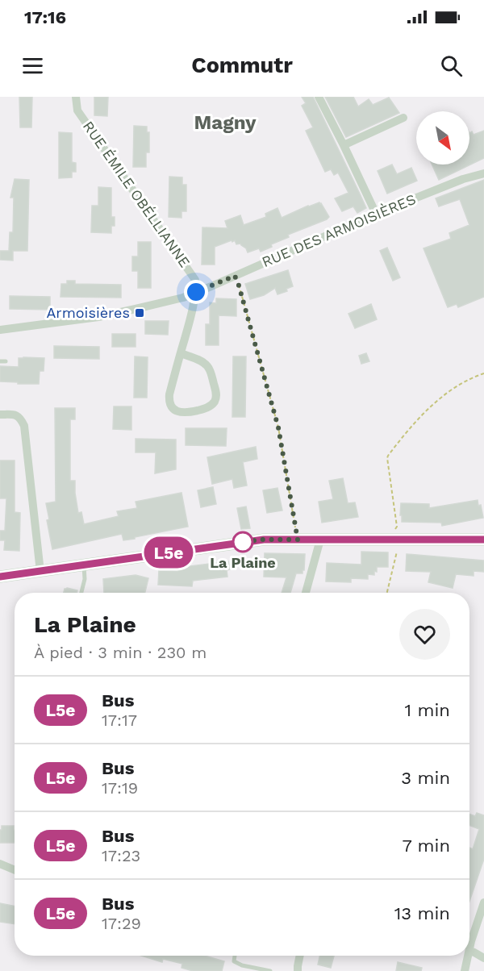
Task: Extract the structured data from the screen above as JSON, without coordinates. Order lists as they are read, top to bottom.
{
  "streets": {
    "street": ["RUE ÉMILE OBÉLLIANNE", "RUE DES ARMOISIÈRES"]
  },
  "crossings": [
    ["RUE ÉMILE OBÉLLIANNE", "RUE DES ARMOISIÈRES"]
  ],
  "districts": ["Magny"],
  "places": {
    "transit": ["Armoisières"],
    "other": ["La Plaine"]
  },
  "lines": ["bus line L5e"],
  "north": "bottom right",
  "page": {
    "status": "17:16",
    "header": "Commutr",
    "on_map": "L5e",
    "heading": ["La Plaine", "À pied · 3 min · 230 m"],
    "list": [
      {
        "mark": "L5e",
        "name": "Bus",
        "note": "17:17",
        "value": "1 min"
      },
      {
        "mark": "L5e",
        "name": "Bus",
        "note": "17:19",
        "value": "3 min"
      },
      {
        "mark": "L5e",
        "name": "Bus",
        "note": "17:23",
        "value": "7 min"
      },
      {
        "mark": "L5e",
        "name": "Bus",
        "note": "17:29",
        "value": "13 min"
      }
    ]
  }
}
